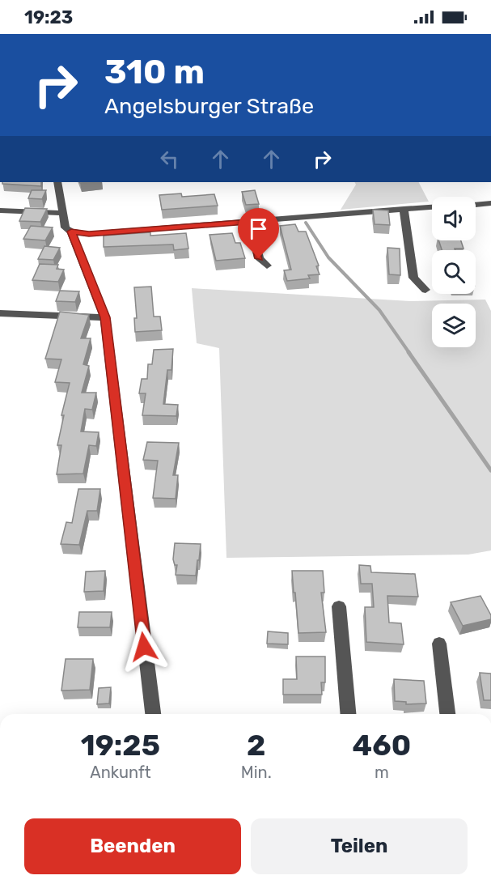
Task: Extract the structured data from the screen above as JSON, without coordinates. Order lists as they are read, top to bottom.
{
  "page": {
    "status": "19:23",
    "turn": ["310 m", "Angelsburger Straße"],
    "eta": [
      "19:25",
      "Ankunft",
      "2",
      "Min.",
      "460",
      "m"
    ],
    "buttons": ["Beenden", "Teilen"]
  }
}
